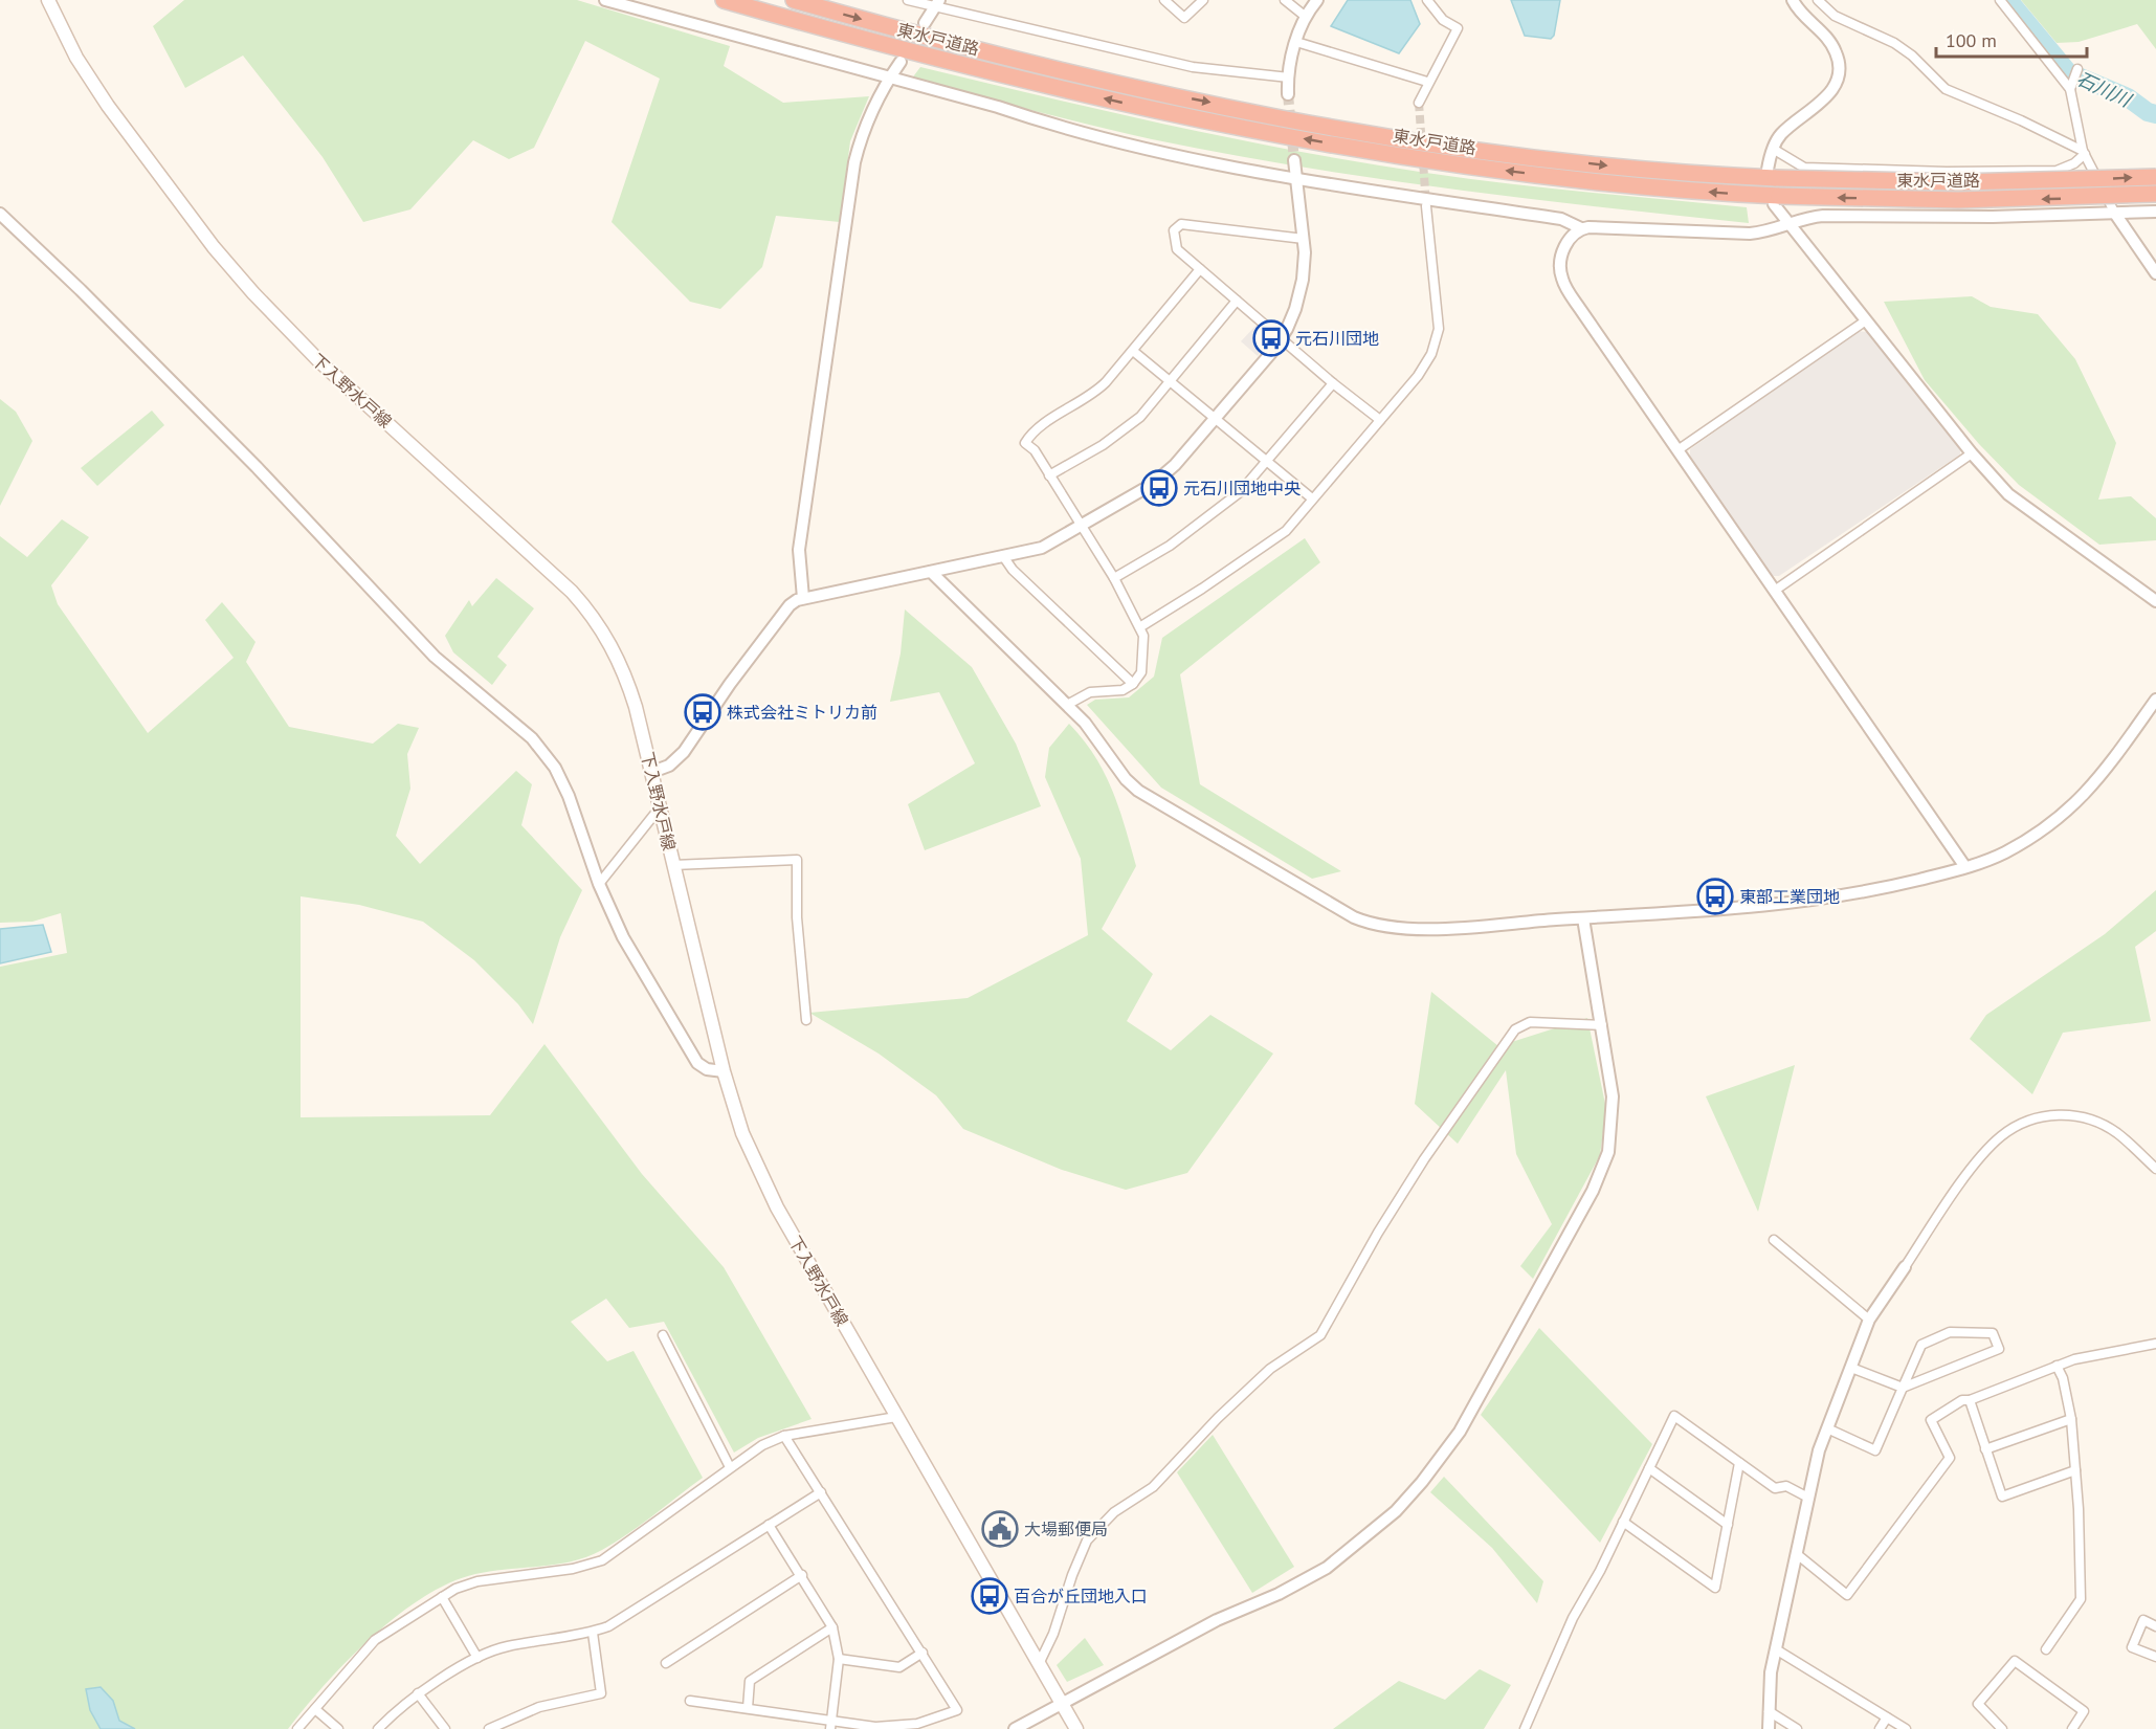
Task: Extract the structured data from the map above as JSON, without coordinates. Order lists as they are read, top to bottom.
{
  "streets": {
    "highway": ["東水戸道路"],
    "main road": ["下入野水戸線"]
  },
  "water": ["石川川"],
  "places": {
    "bus stop": [
      "元石川団地",
      "元石川団地中央",
      "株式会社ミトリカ前",
      "東部工業団地",
      "百合が丘団地入口"
    ],
    "public building": ["大場郵便局"]
  },
  "scale_bar": "100 m"
}
